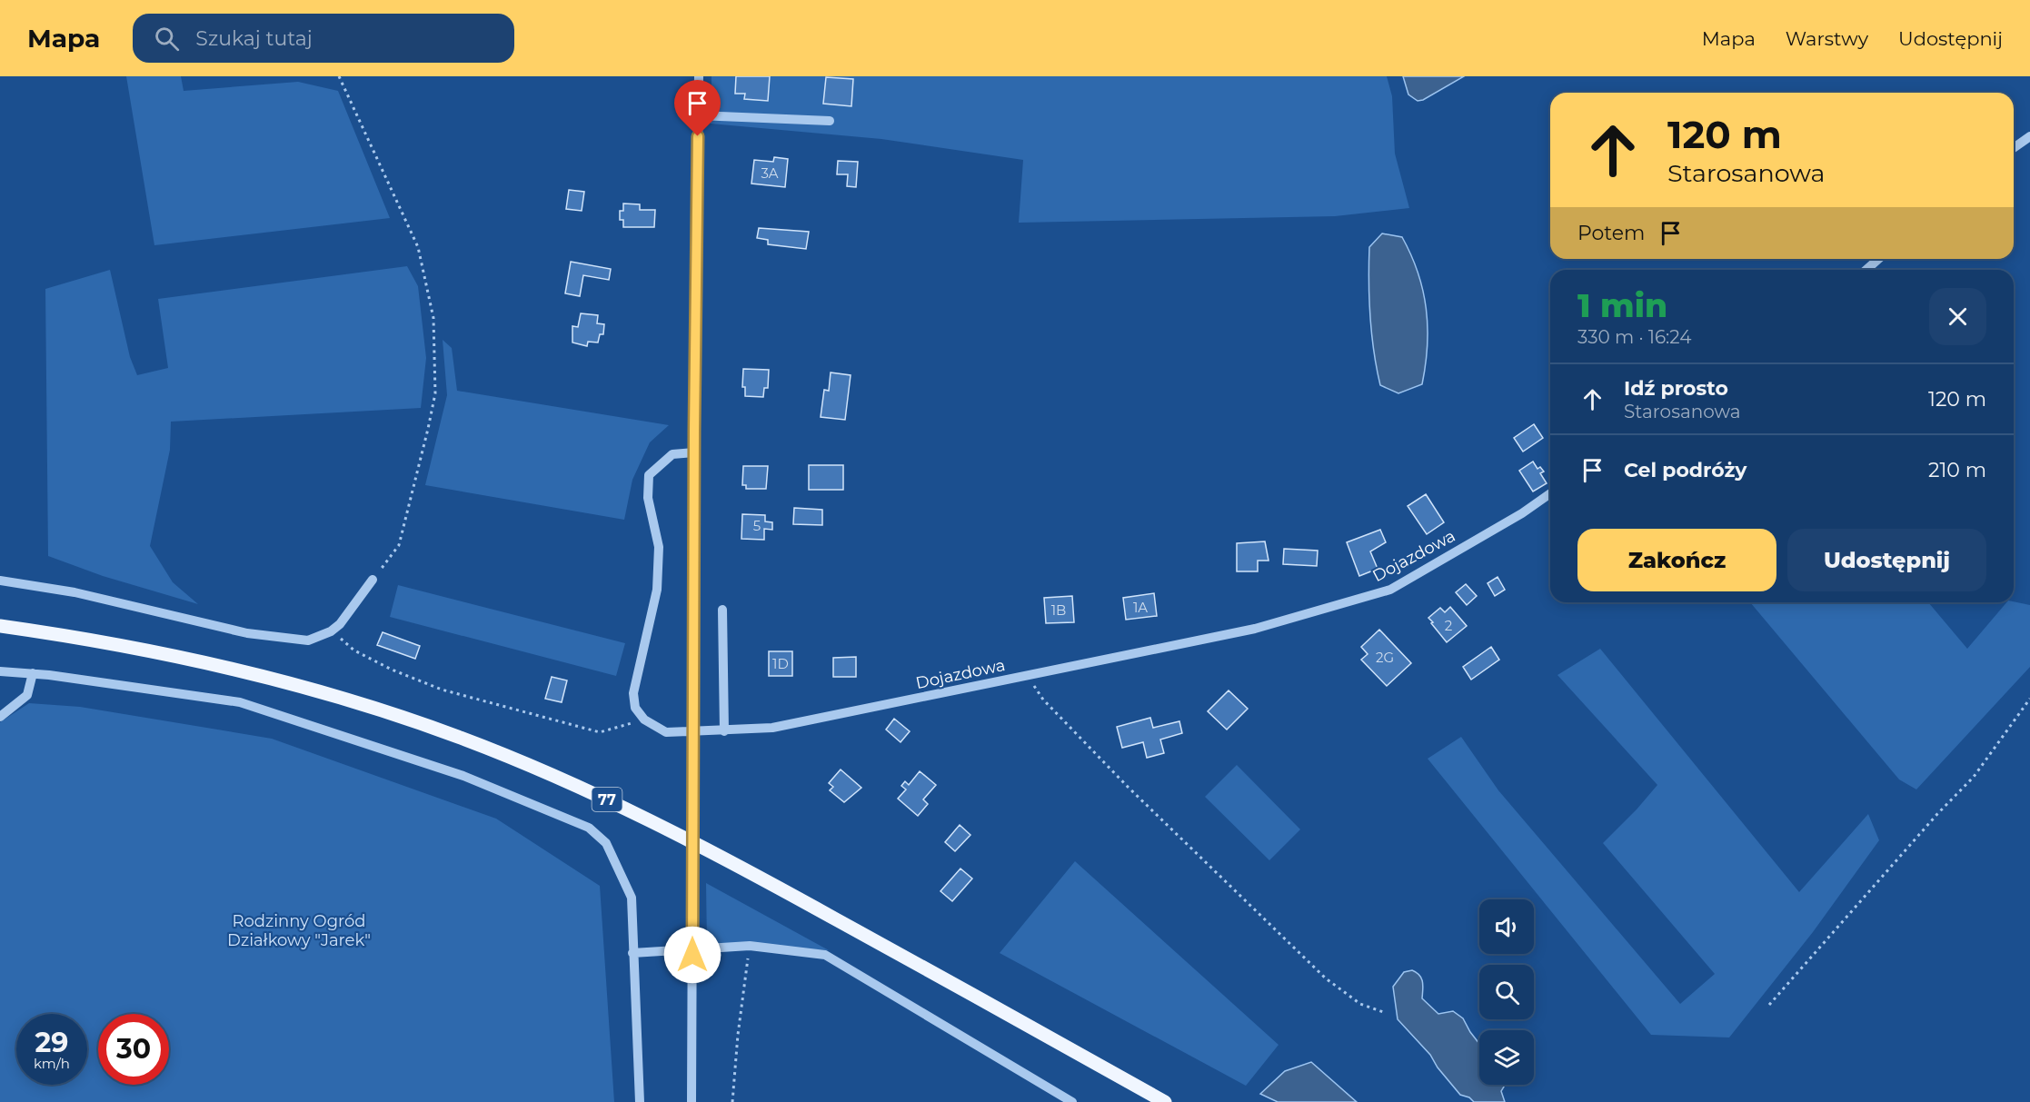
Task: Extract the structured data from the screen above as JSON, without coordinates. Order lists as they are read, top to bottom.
{
  "streets": {
    "main road": ["77"],
    "street": ["Dojazdowa"]
  },
  "parks": ["Rodzinny Ogród Działkowy \"Jarek\""],
  "house_numbers": [
    "3A",
    "5",
    "1A",
    "1B",
    "2",
    "2G",
    "1D"
  ],
  "page": {
    "header": "Mapa",
    "search": "Szukaj tutaj",
    "nav": ["Mapa", "Warstwy", "Udostępnij"],
    "turn": ["120 m", "Starosanowa"],
    "then": "Potem",
    "heading": ["1 min", "330 m · 16:24"],
    "list": [
      {
        "name": "Idź prosto",
        "note": "Starosanowa",
        "value": "120 m"
      },
      {
        "name": "Cel podróży",
        "value": "210 m"
      }
    ],
    "buttons": ["Zakończ", "Udostępnij"],
    "speed": "29 km/h",
    "limit": "30"
  }
}
